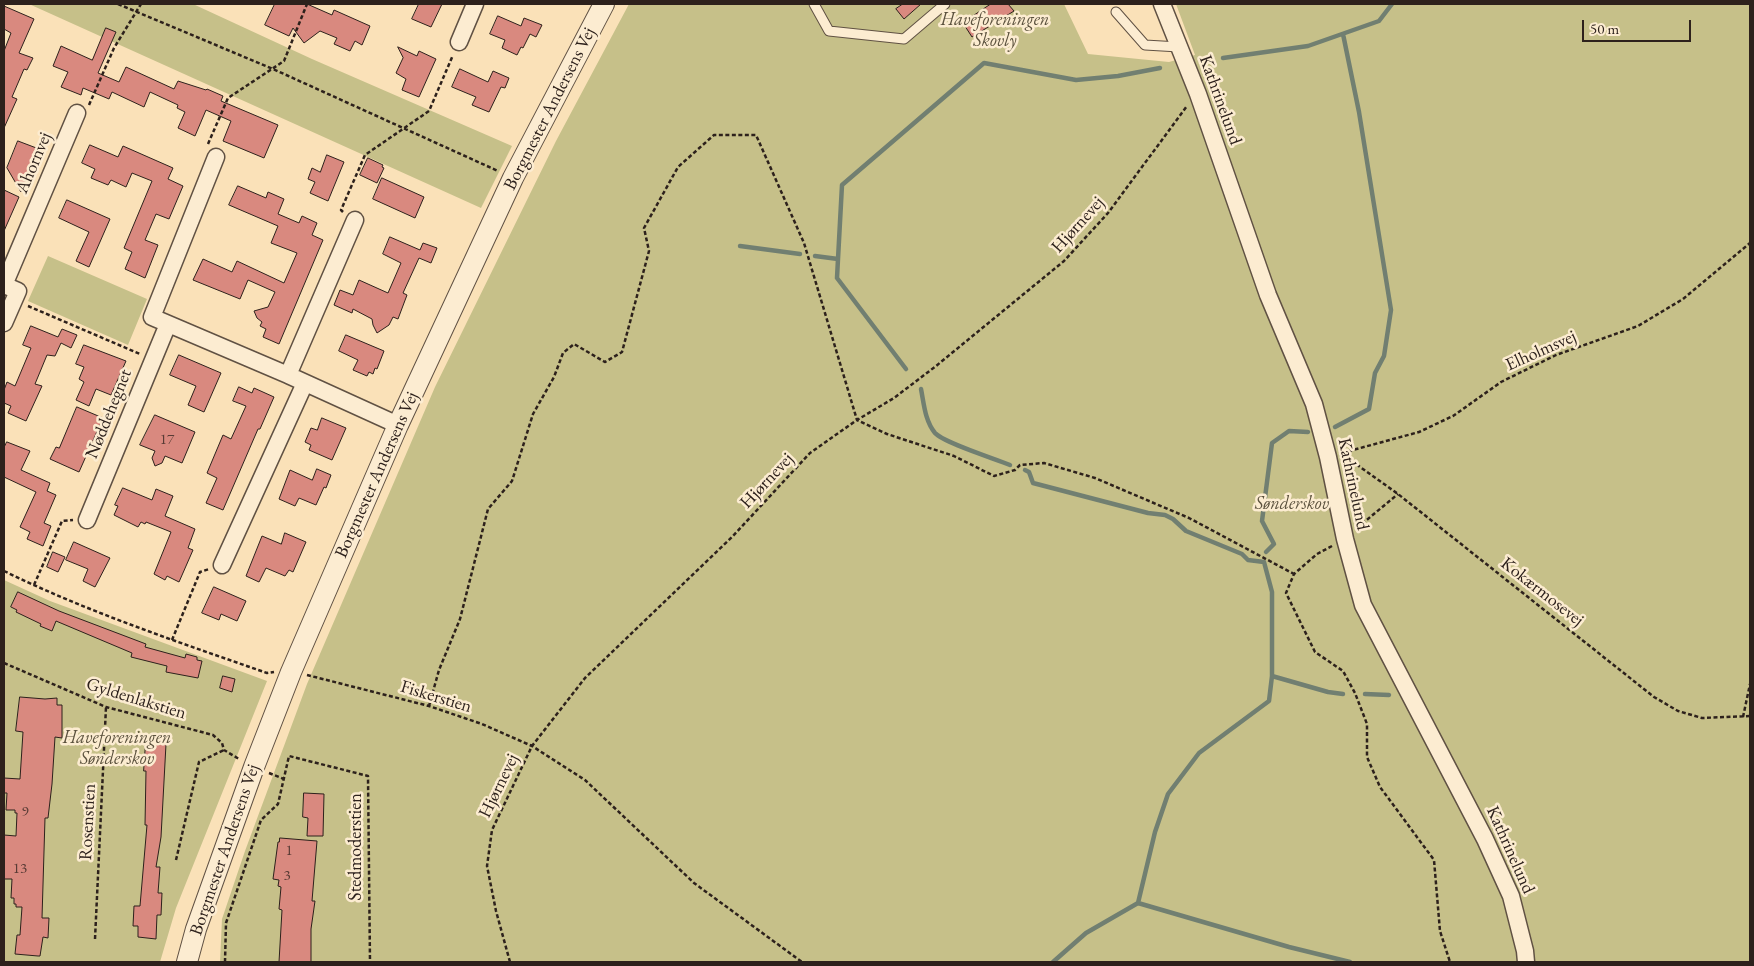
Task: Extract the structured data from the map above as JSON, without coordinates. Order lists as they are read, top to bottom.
{
  "streets": {
    "street": [
      "Kathrinelund",
      "Borgmester Andersens Vej",
      "Ahornvej",
      "Nøddehegnet"
    ],
    "path": [
      "Hjørnevej",
      "Elholmsvej",
      "Kokærmosevej",
      "Fiskerstien",
      "Gyldenlakstien",
      "Rosenstien",
      "Stedmoderstien"
    ]
  },
  "crossings": [
    ["Kathrinelund", "Hjørnevej"],
    ["Kathrinelund", "Elholmsvej"],
    ["Kathrinelund", "Kokærmosevej"],
    ["Borgmester Andersens Vej", "Fiskerstien"],
    ["Borgmester Andersens Vej", "Gyldenlakstien"],
    ["Hjørnevej", "Fiskerstien"],
    ["Elholmsvej", "Kokærmosevej"],
    ["Gyldenlakstien", "Rosenstien"]
  ],
  "parks": ["Haveforeningen Skovly", "Sønderskov", "Haveforeningen Sønderskov"],
  "house_numbers": [
    "17",
    "9",
    "1",
    "13",
    "3"
  ],
  "scale_bar": "50 m"
}
